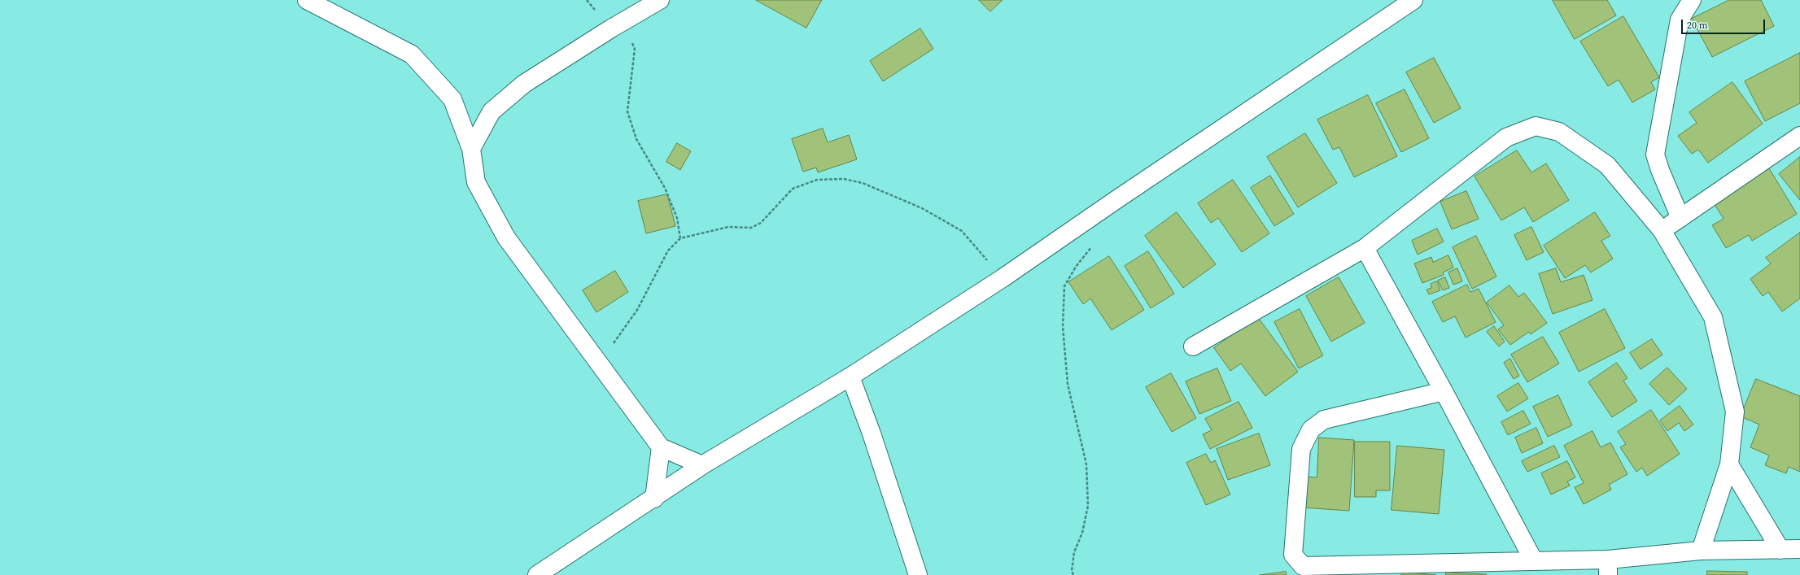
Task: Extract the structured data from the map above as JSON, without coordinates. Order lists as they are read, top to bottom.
{
  "scale_bar": "20 m"
}
